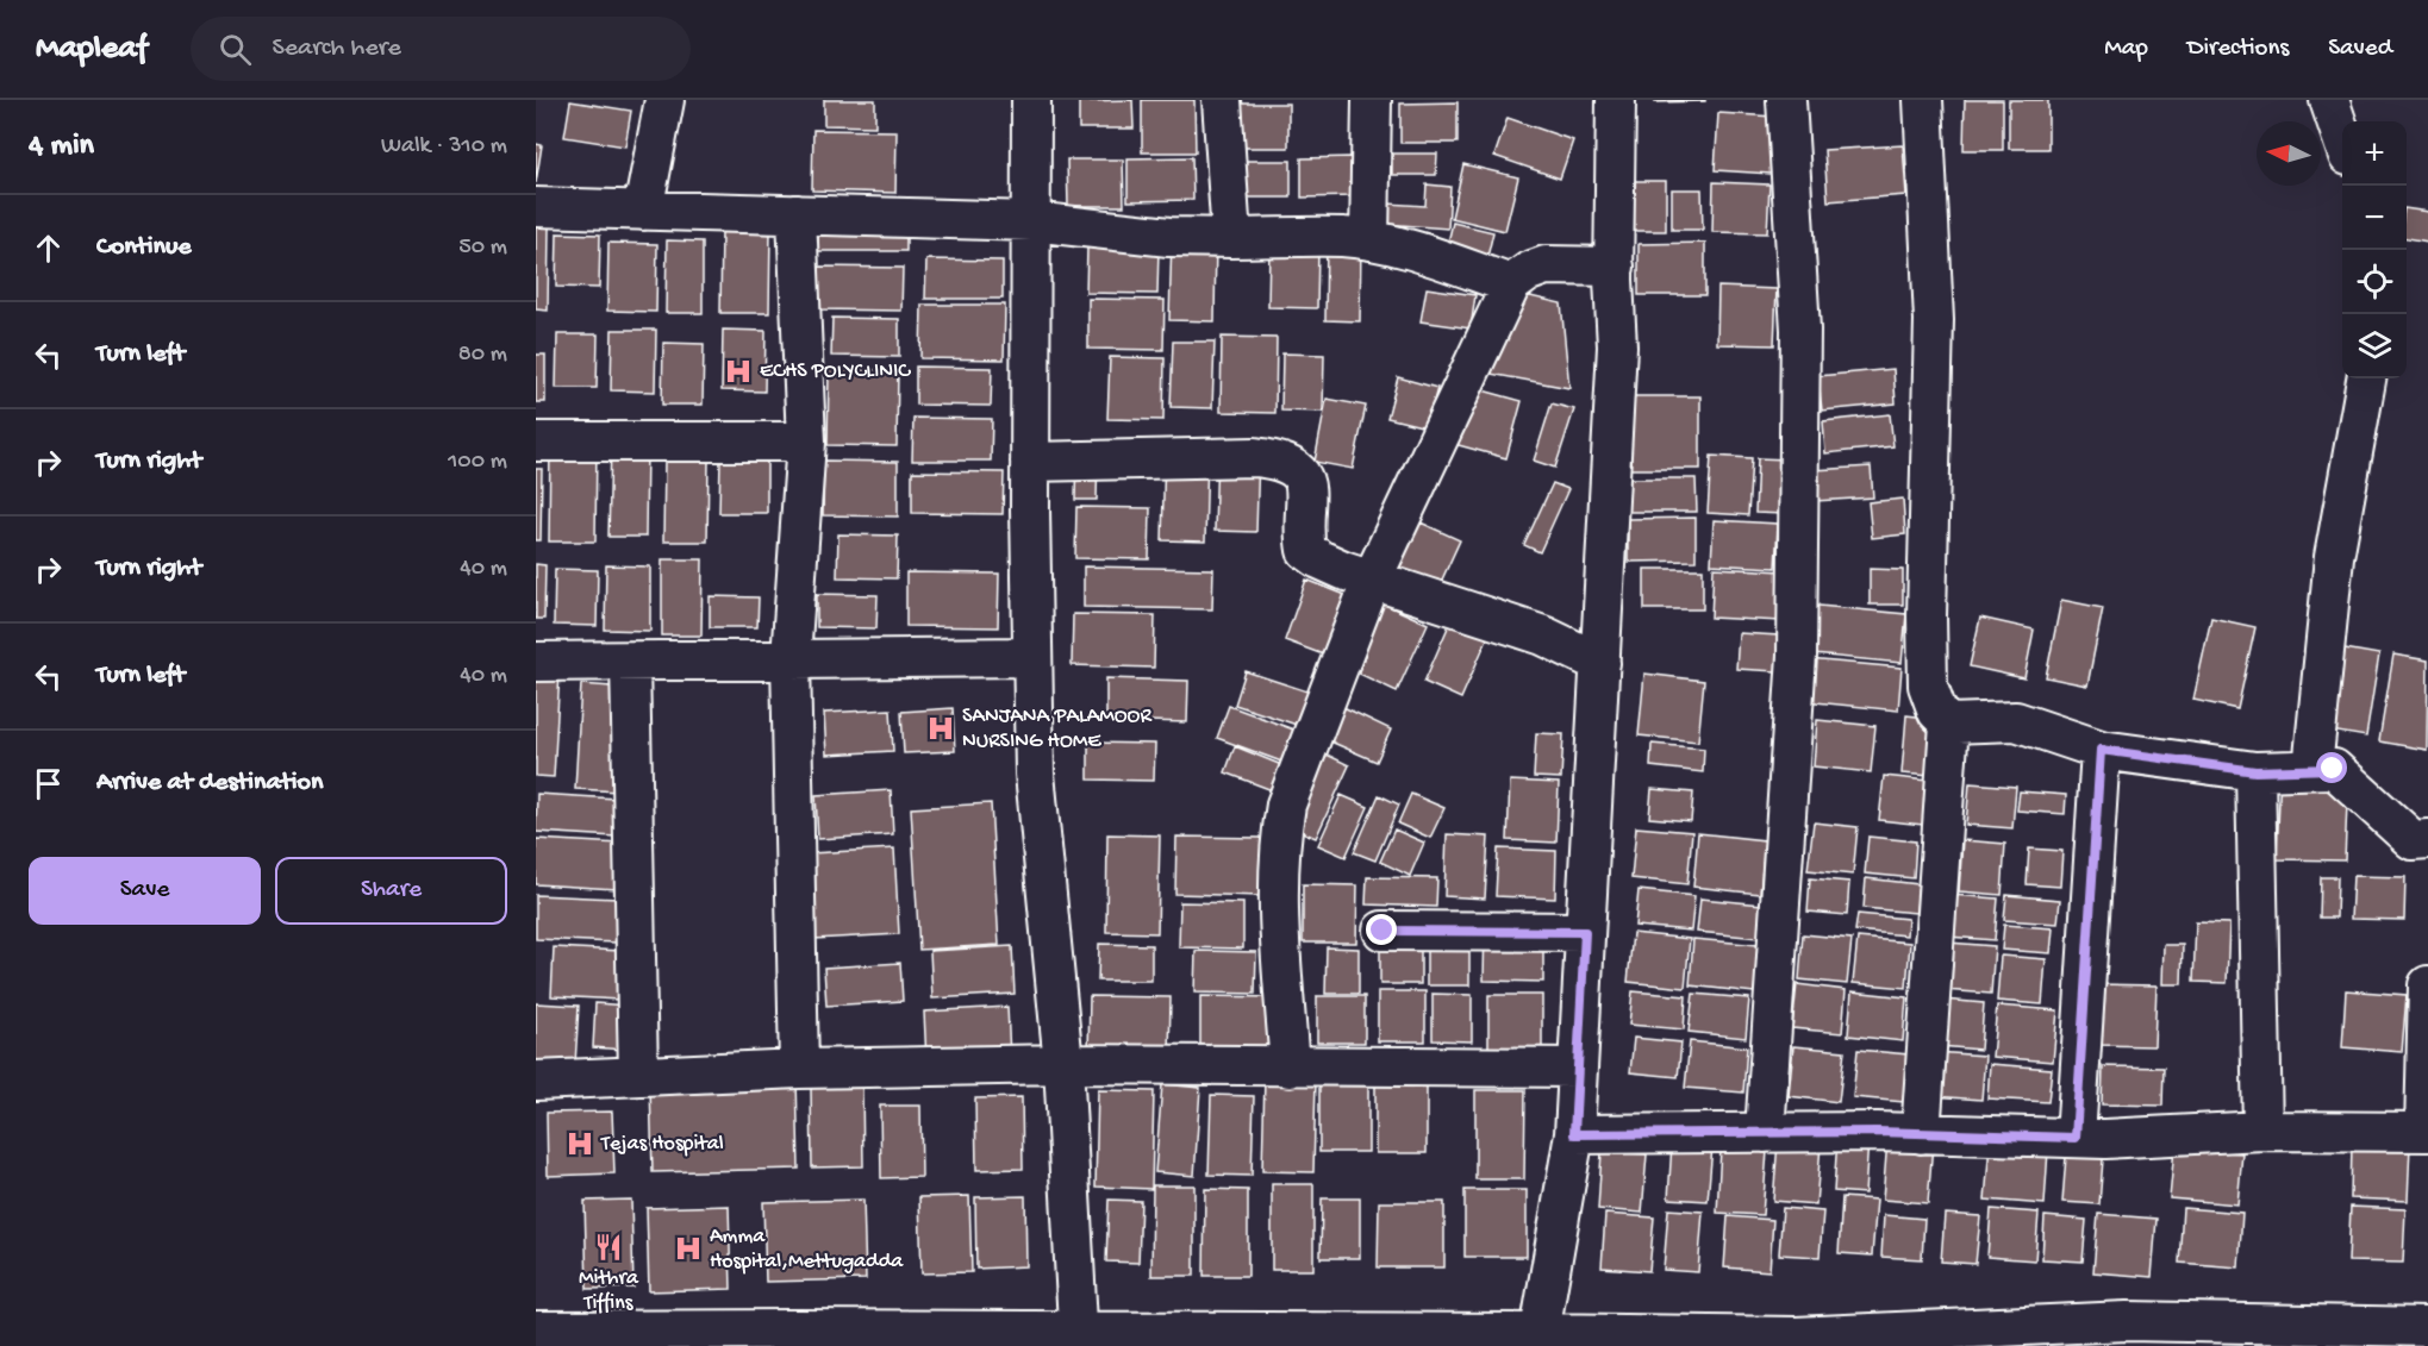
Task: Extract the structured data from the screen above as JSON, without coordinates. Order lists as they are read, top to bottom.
{
  "places": {
    "hospital": [
      "ECHS POLYCLINIC",
      "SANJANA PALAMOOR NURSING HOME",
      "Tejas Hospital",
      "Amma Hospital,Mettugadda"
    ],
    "restaurant": ["Mithra Tiffins"]
  },
  "north": "left",
  "page": {
    "header": "Mapleaf",
    "search": "Search here",
    "nav": ["Map", "Directions", "Saved"],
    "heading": ["4 min", "Walk · 310 m"],
    "map_buttons": ["+", "−"],
    "list": [
      ["Continue", "50 m"],
      ["Turn left", "80 m"],
      ["Turn right", "100 m"],
      ["Turn right", "40 m"],
      ["Turn left", "40 m"],
      "Arrive at destination"
    ],
    "buttons": ["Save", "Share"]
  }
}
